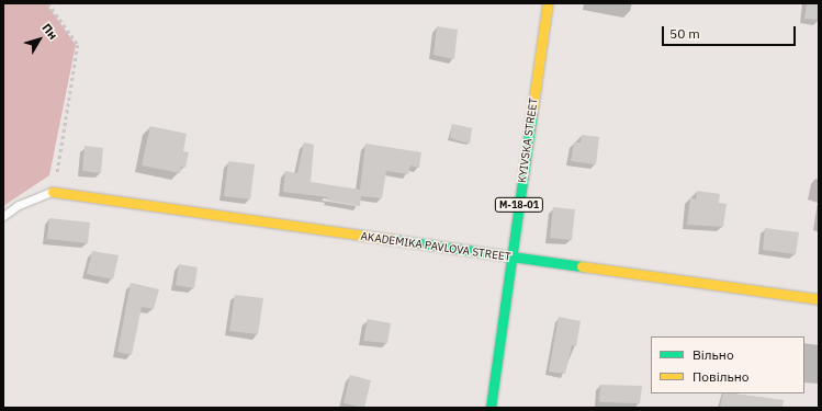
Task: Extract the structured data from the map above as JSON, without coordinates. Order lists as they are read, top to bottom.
{
  "streets": {
    "main road": ["KYIVSKA STREET", "М-18-01", "AKADEMIKA PAVLOVA STREET"]
  },
  "crossings": [
    ["KYIVSKA STREET", "AKADEMIKA PAVLOVA STREET"]
  ],
  "legend": ["Вільно", "Повільно"],
  "scale_bar": "50 m",
  "north": "top right"
}
